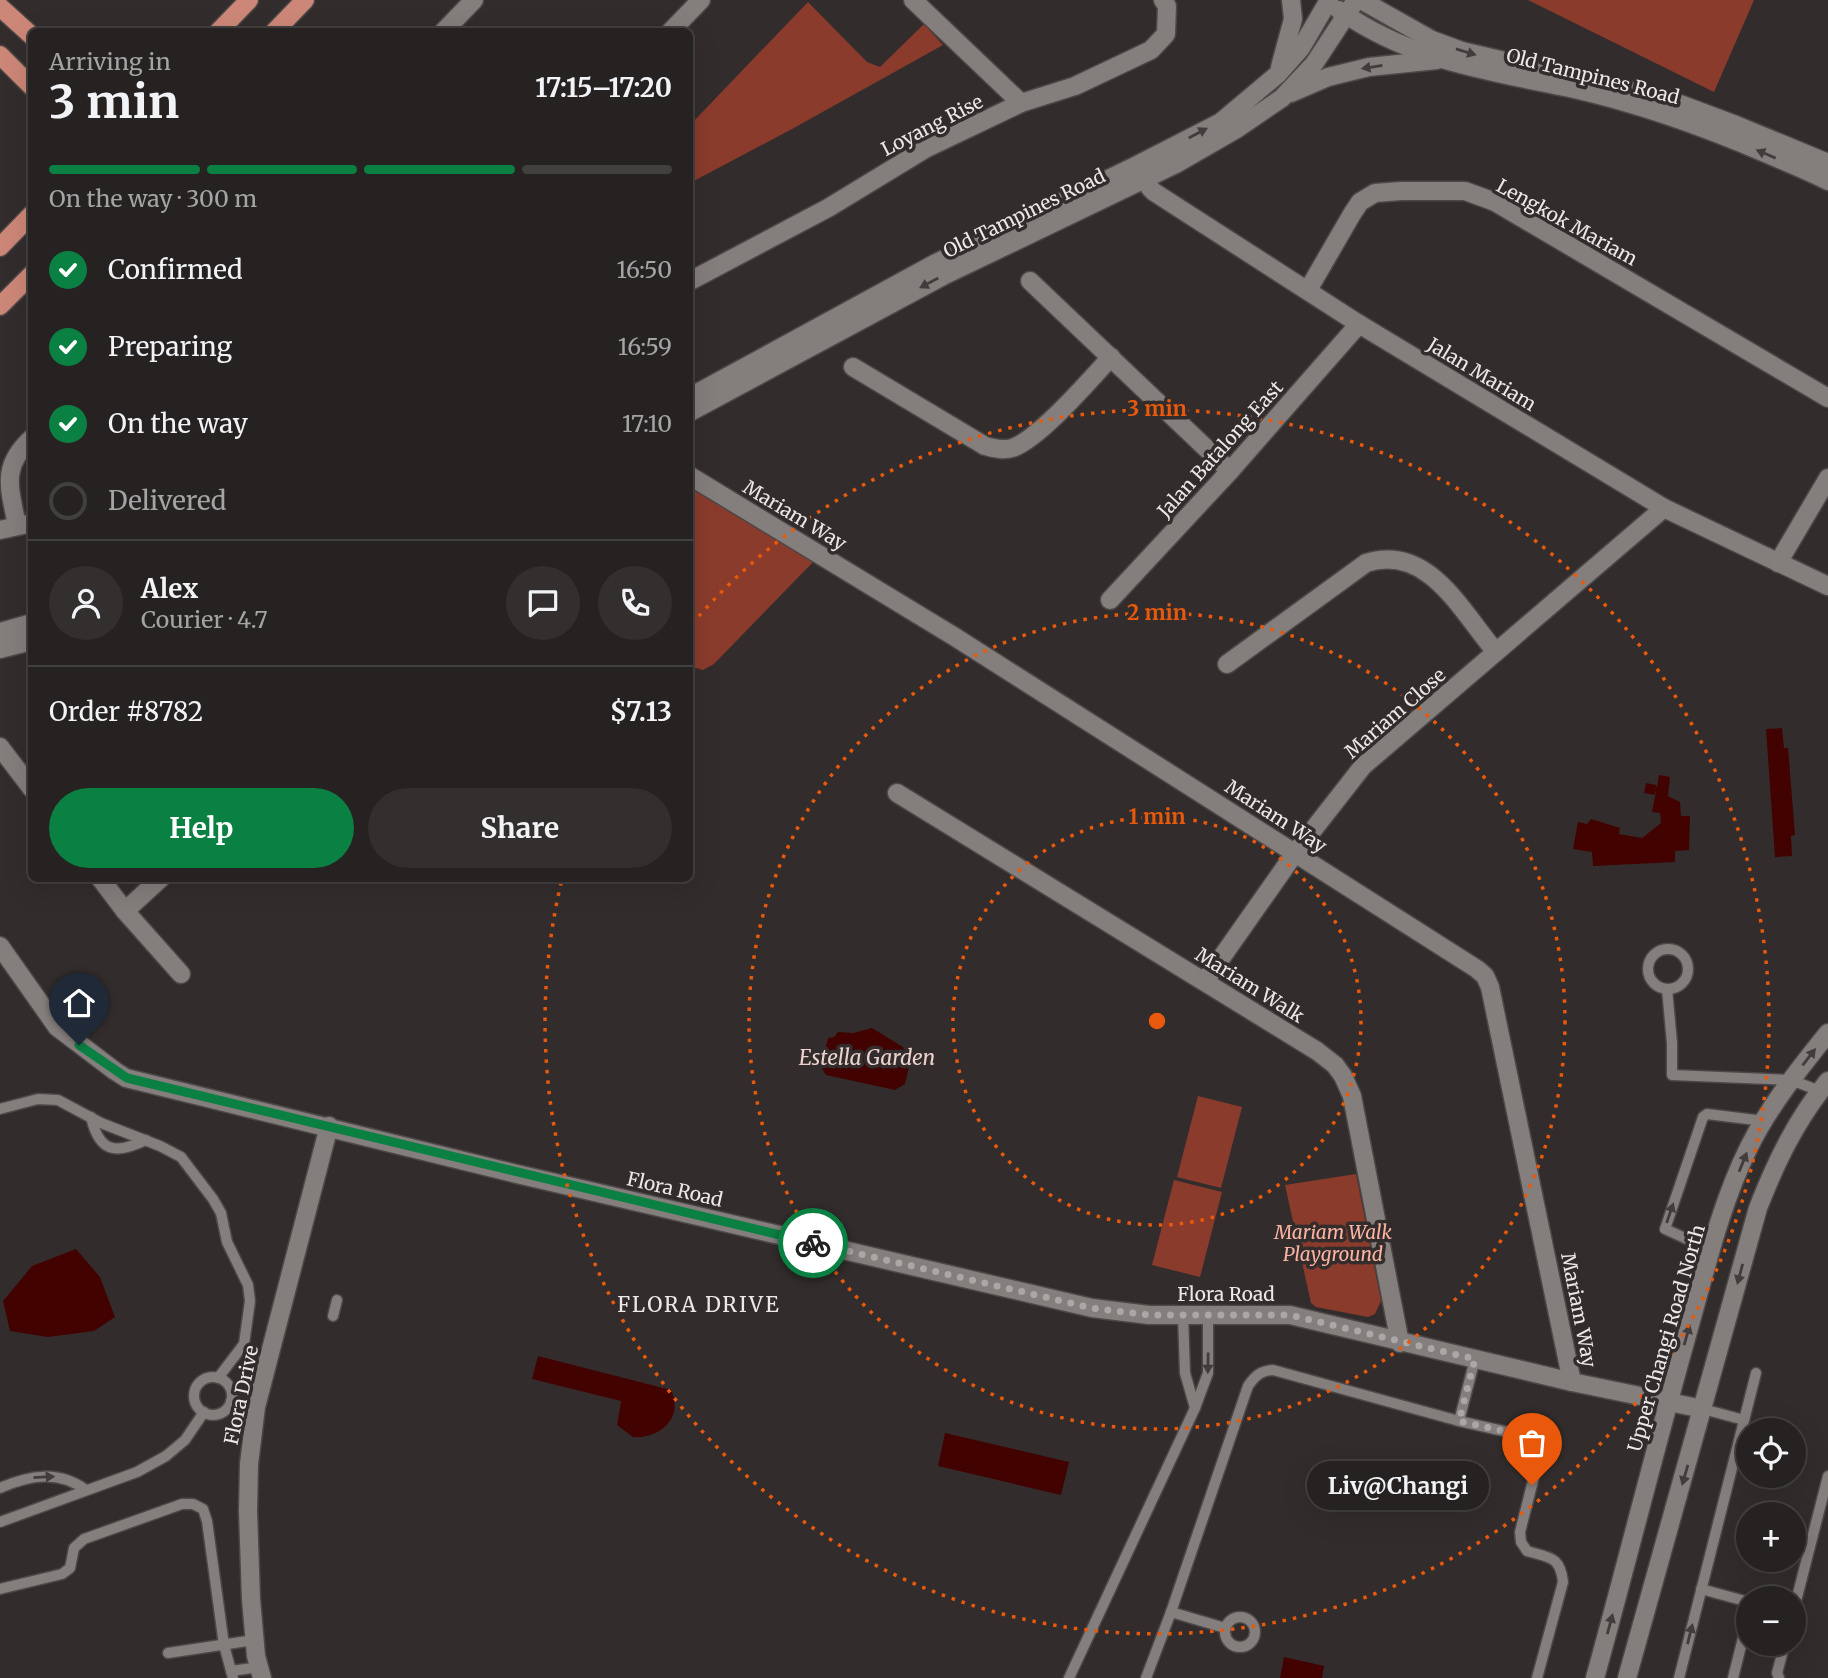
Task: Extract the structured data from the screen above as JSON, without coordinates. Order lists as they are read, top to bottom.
{
  "streets": {
    "street": [
      "Old Tampines Road",
      "Loyang Rise",
      "Lengkok Mariam",
      "Jalan Mariam",
      "Jalan Batalong East",
      "Mariam Way",
      "Mariam Close",
      "Mariam Walk",
      "Flora Road",
      "Upper Changi Road North",
      "Flora Drive"
    ]
  },
  "crossings": [
    ["Old Tampines Road", "Jalan Mariam"],
    ["Lengkok Mariam", "Jalan Mariam"],
    ["Jalan Mariam", "Jalan Batalong East"],
    ["Jalan Mariam", "Mariam Close"],
    ["Mariam Way", "Mariam Close"],
    ["Mariam Way", "Mariam Walk"],
    ["Mariam Way", "Flora Road"],
    ["Mariam Way", "Upper Changi Road North"],
    ["Mariam Close", "Mariam Walk"],
    ["Mariam Walk", "Flora Road"],
    ["Flora Road", "Flora Drive"]
  ],
  "districts": ["FLORA DRIVE"],
  "water": ["Estella Garden"],
  "parks": ["Mariam Walk Playground"],
  "places": ["Liv@Changi"],
  "page": {
    "heading": ["3 min", "Arriving in", "17:15–17:20"],
    "panel": [
      "Alex",
      "Courier · 4.7",
      "Order #8782",
      "$7.13"
    ],
    "bar": "On the way · 300 m",
    "list": [
      ["Confirmed", "16:50"],
      ["Preparing", "16:59"],
      ["On the way", "17:10"],
      "Delivered"
    ],
    "buttons": ["Help", "Share"],
    "map_buttons": ["+", "−"],
    "bubble": "Liv@Changi"
  },
  "rings": ["3 min", "2 min", "1 min"]
}
